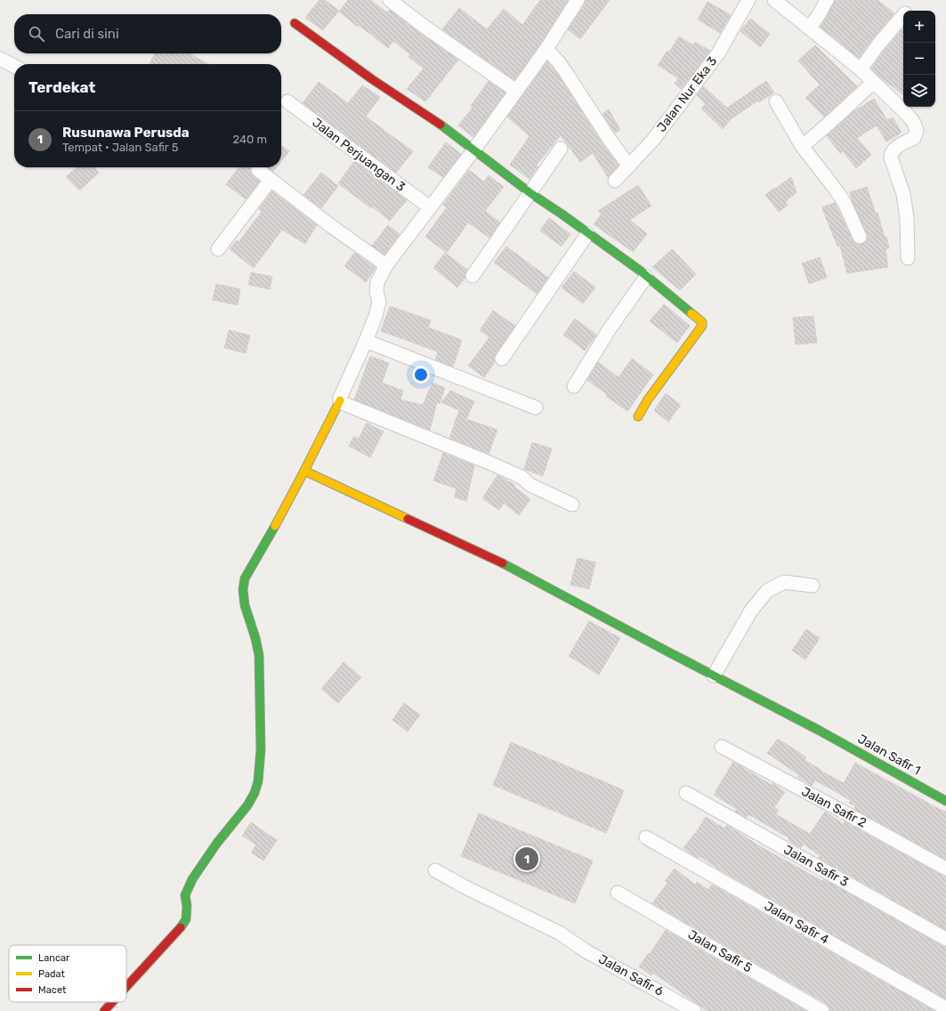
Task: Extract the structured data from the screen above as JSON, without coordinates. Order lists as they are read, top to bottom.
{
  "streets": {
    "street": [
      "Jalan Nur Eka 3",
      "Jalan Perjuangan 3",
      "Jalan Safir 1",
      "Jalan Safir 2",
      "Jalan Safir 3",
      "Jalan Safir 4",
      "Jalan Safir 5",
      "Jalan Safir 6"
    ]
  },
  "legend": ["Lancar", "Padat", "Macet"],
  "page": {
    "map_buttons": ["+", "−"],
    "search": "Cari di sini",
    "heading": "Terdekat",
    "list": [
      {
        "mark": "1",
        "name": "Rusunawa Perusda",
        "note": "Tempat · Jalan Safir 5",
        "value": "240 m"
      }
    ],
    "pins": "1"
  }
}
